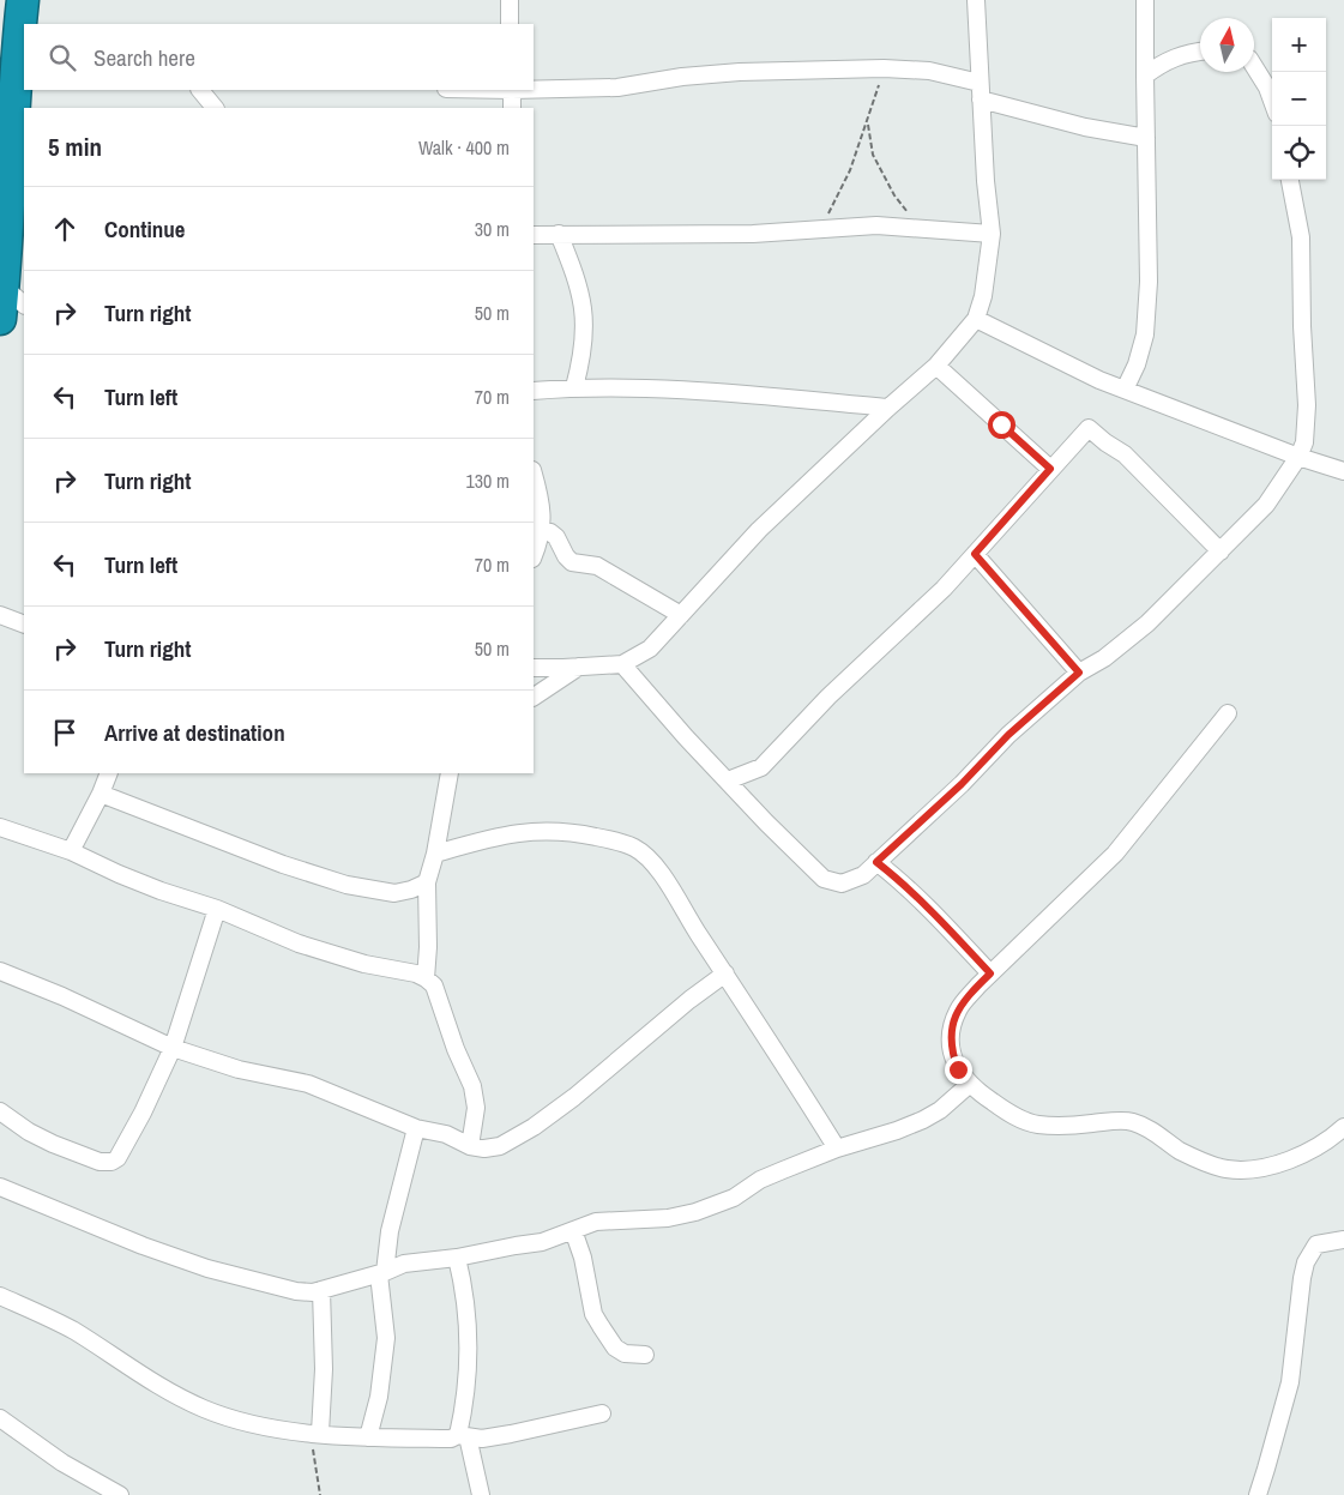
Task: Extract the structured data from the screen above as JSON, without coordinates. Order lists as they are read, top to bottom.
{
  "north": "top",
  "page": {
    "map_buttons": ["+", "−"],
    "search": "Search here",
    "heading": ["5 min", "Walk · 400 m"],
    "list": [
      ["Continue", "30 m"],
      ["Turn right", "50 m"],
      ["Turn left", "70 m"],
      ["Turn right", "130 m"],
      ["Turn left", "70 m"],
      ["Turn right", "50 m"],
      "Arrive at destination"
    ]
  }
}
